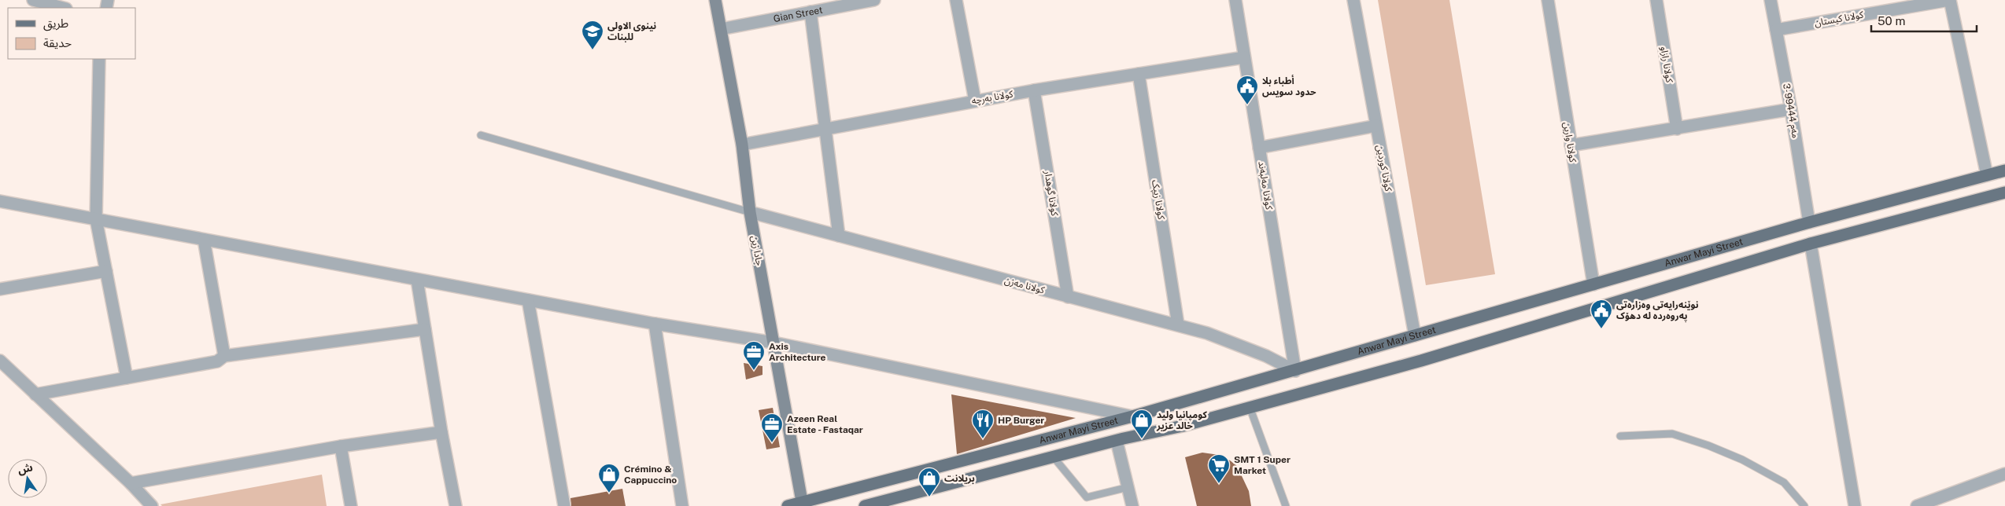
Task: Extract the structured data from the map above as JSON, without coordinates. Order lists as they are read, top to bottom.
{
  "streets": {
    "main road": ["Anwar Mayi Street"],
    "street": [
      "Gian Street",
      "کولانا کیستان",
      "کولانا رازاو",
      "کولانا بەرچە",
      "مەم 99444-3",
      "کولانا وارین",
      "کولانا کوردین",
      "کولانا مەلبەند",
      "کولانا گوهدار",
      "کولانا زیپک",
      "جادا زین",
      "کولانا مەزن"
    ]
  },
  "crossings": [
    ["Gian Street", "جادا زین"],
    ["کولانا کیستان", "مەم 99444-3"],
    ["کولانا بەرچە", "کولانا مەلبەند"],
    ["کولانا بەرچە", "کولانا گوهدار"],
    ["کولانا بەرچە", "کولانا زیپک"],
    ["کولانا بەرچە", "جادا زین"],
    ["مەم 99444-3", "Anwar Mayi Street"],
    ["کولانا وارین", "Anwar Mayi Street"],
    ["کولانا کوردین", "Anwar Mayi Street"],
    ["کولانا مەلبەند", "Anwar Mayi Street"],
    ["کولانا مەلبەند", "کولانا مەزن"],
    ["کولانا گوهدار", "کولانا مەزن"],
    ["کولانا زیپک", "کولانا مەزن"],
    ["جادا زین", "Anwar Mayi Street"],
    ["جادا زین", "کولانا مەزن"],
    ["Anwar Mayi Street", "کولانا مەزن"]
  ],
  "places": {
    "school or university": ["نينوى الاولى للبنات"],
    "public building": ["أطباء بلا حدود سويس", "نوێنەرایەتی وەزارەتی پەروەردە لە دهۆک"],
    "office": ["Axis Architecture", "Azeen Real Estate - Fastaqar"],
    "restaurant": ["HP Burger"],
    "shop": ["كومپانيا وليد خالد عزير", "Crémino & Cappuccino", "بریلانت"],
    "supermarket": ["SMT 1 Super Market"]
  },
  "legend": ["طريق", "حديقة"],
  "scale_bar": "50 m",
  "north": "top"
}
